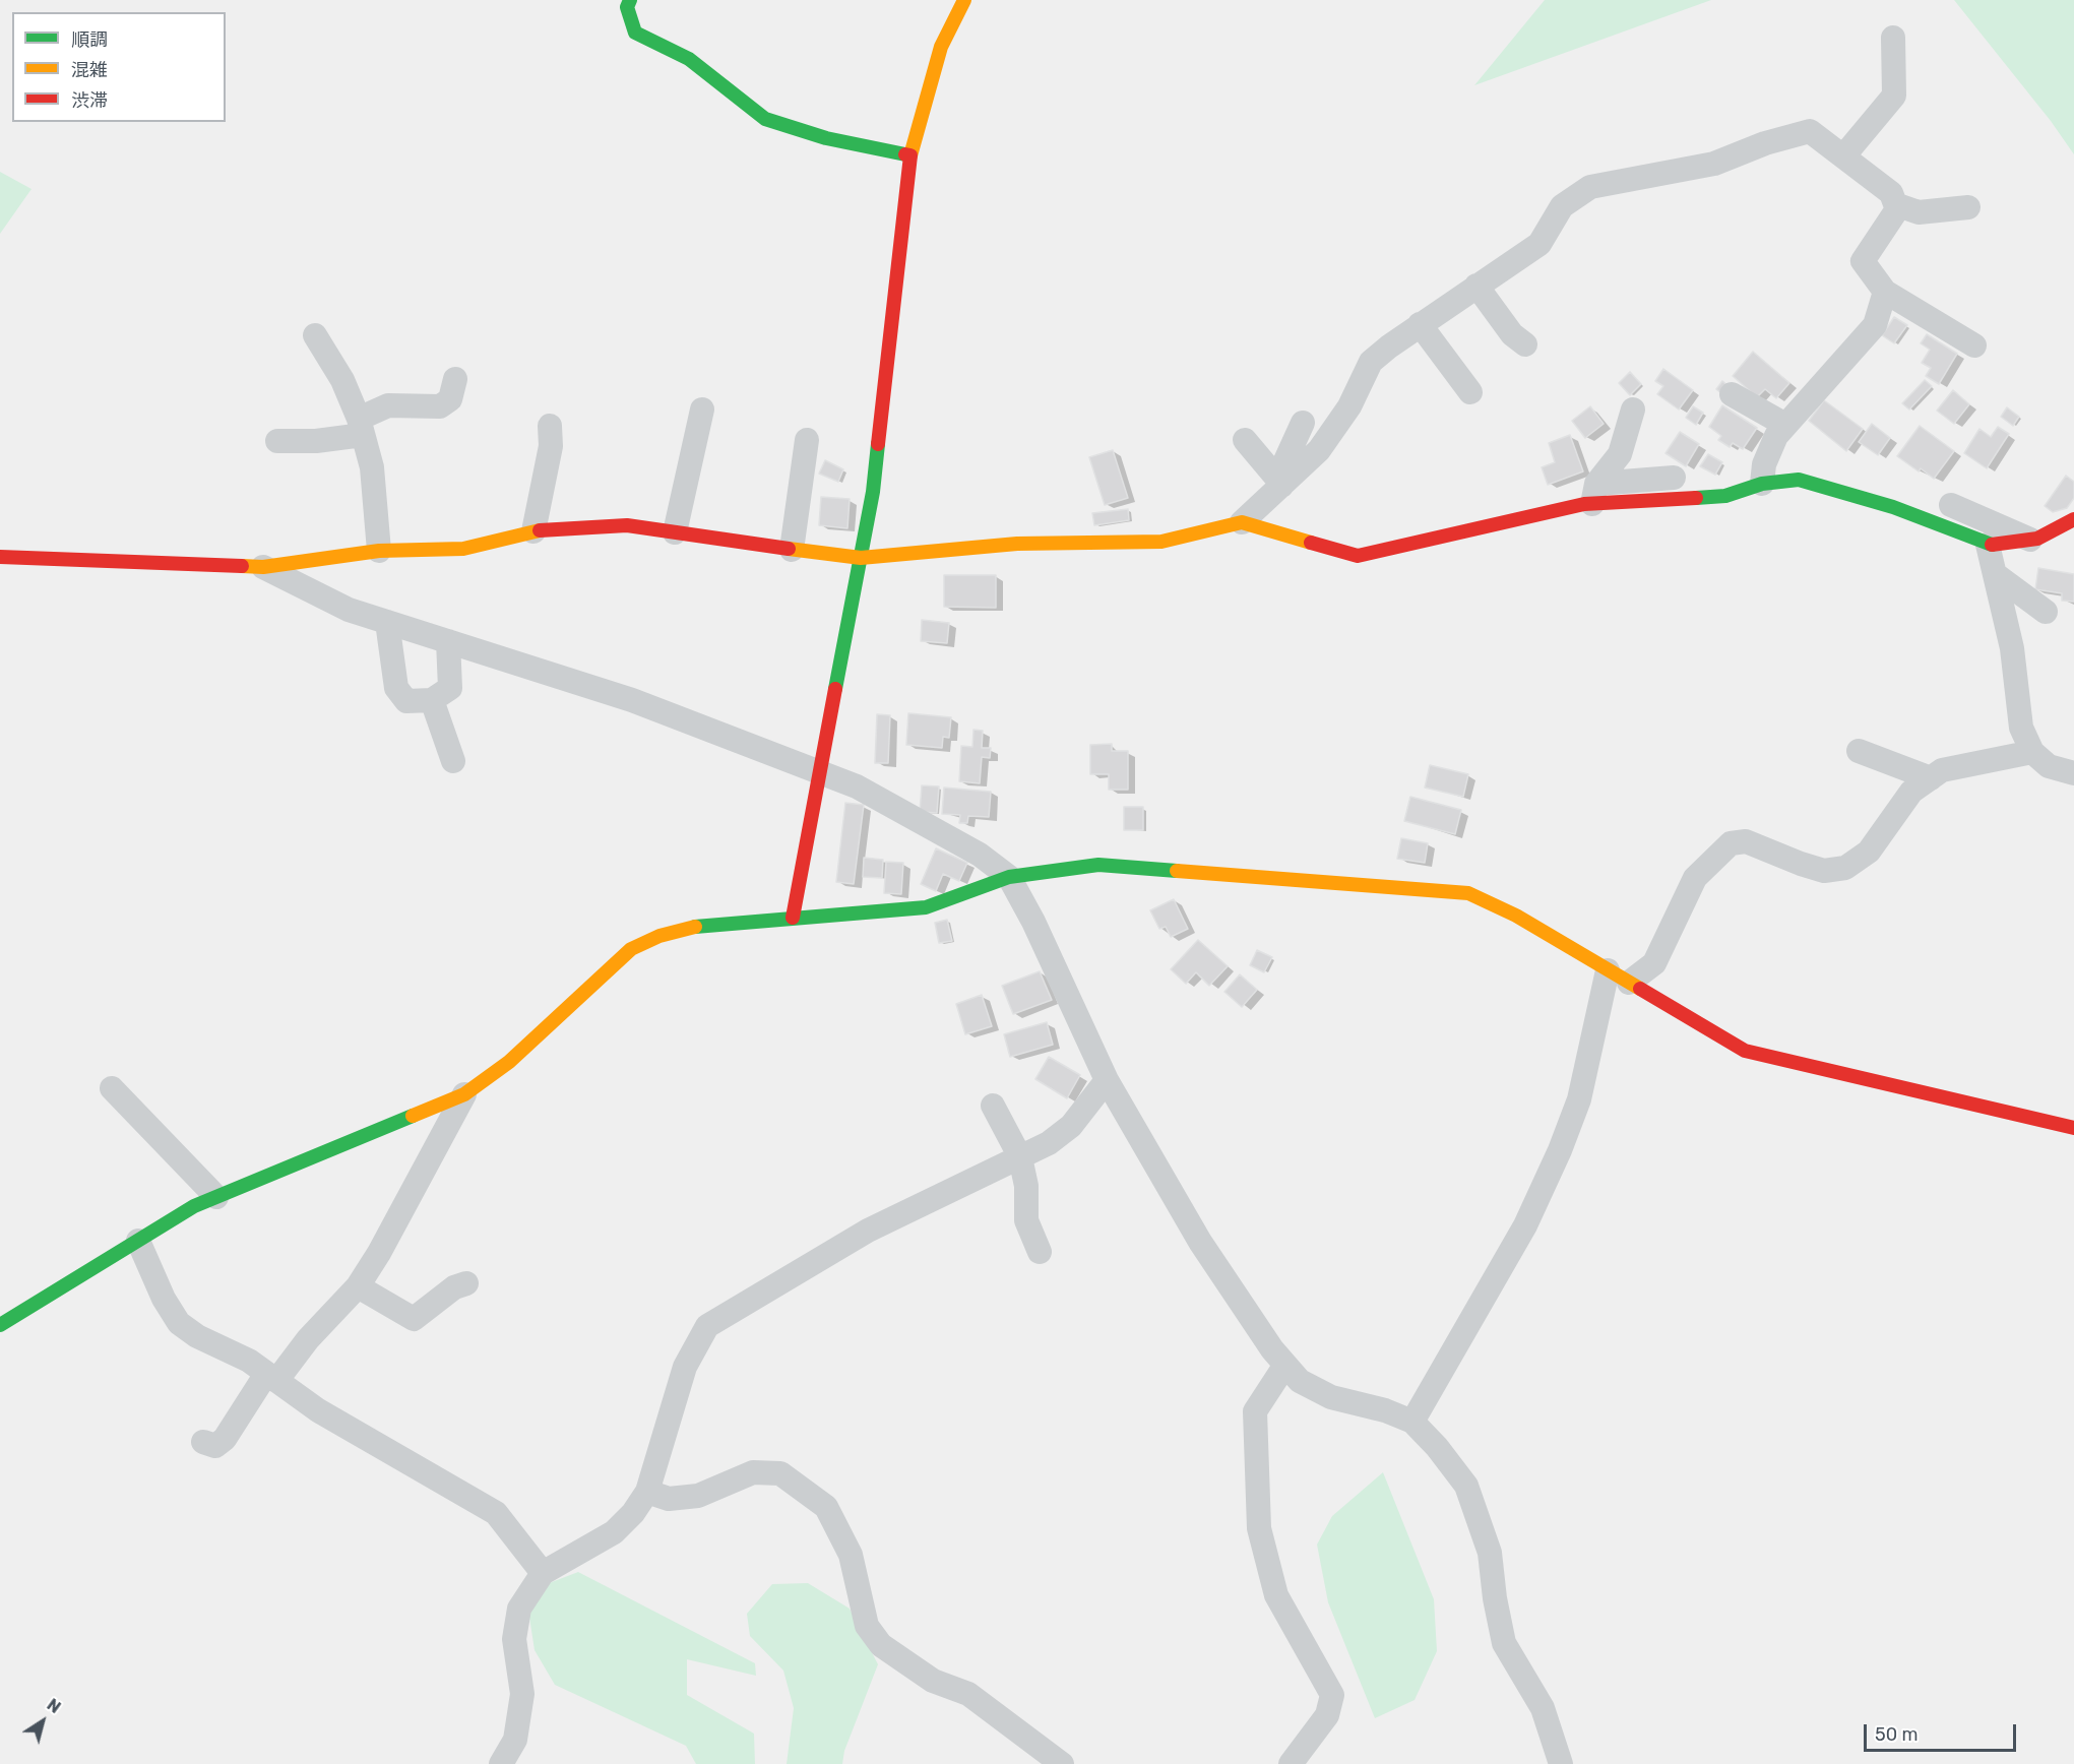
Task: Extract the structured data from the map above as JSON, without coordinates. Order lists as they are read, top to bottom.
{
  "legend": ["順調", "混雑", "渋滞"],
  "scale_bar": "50 m",
  "north": "top right"
}
